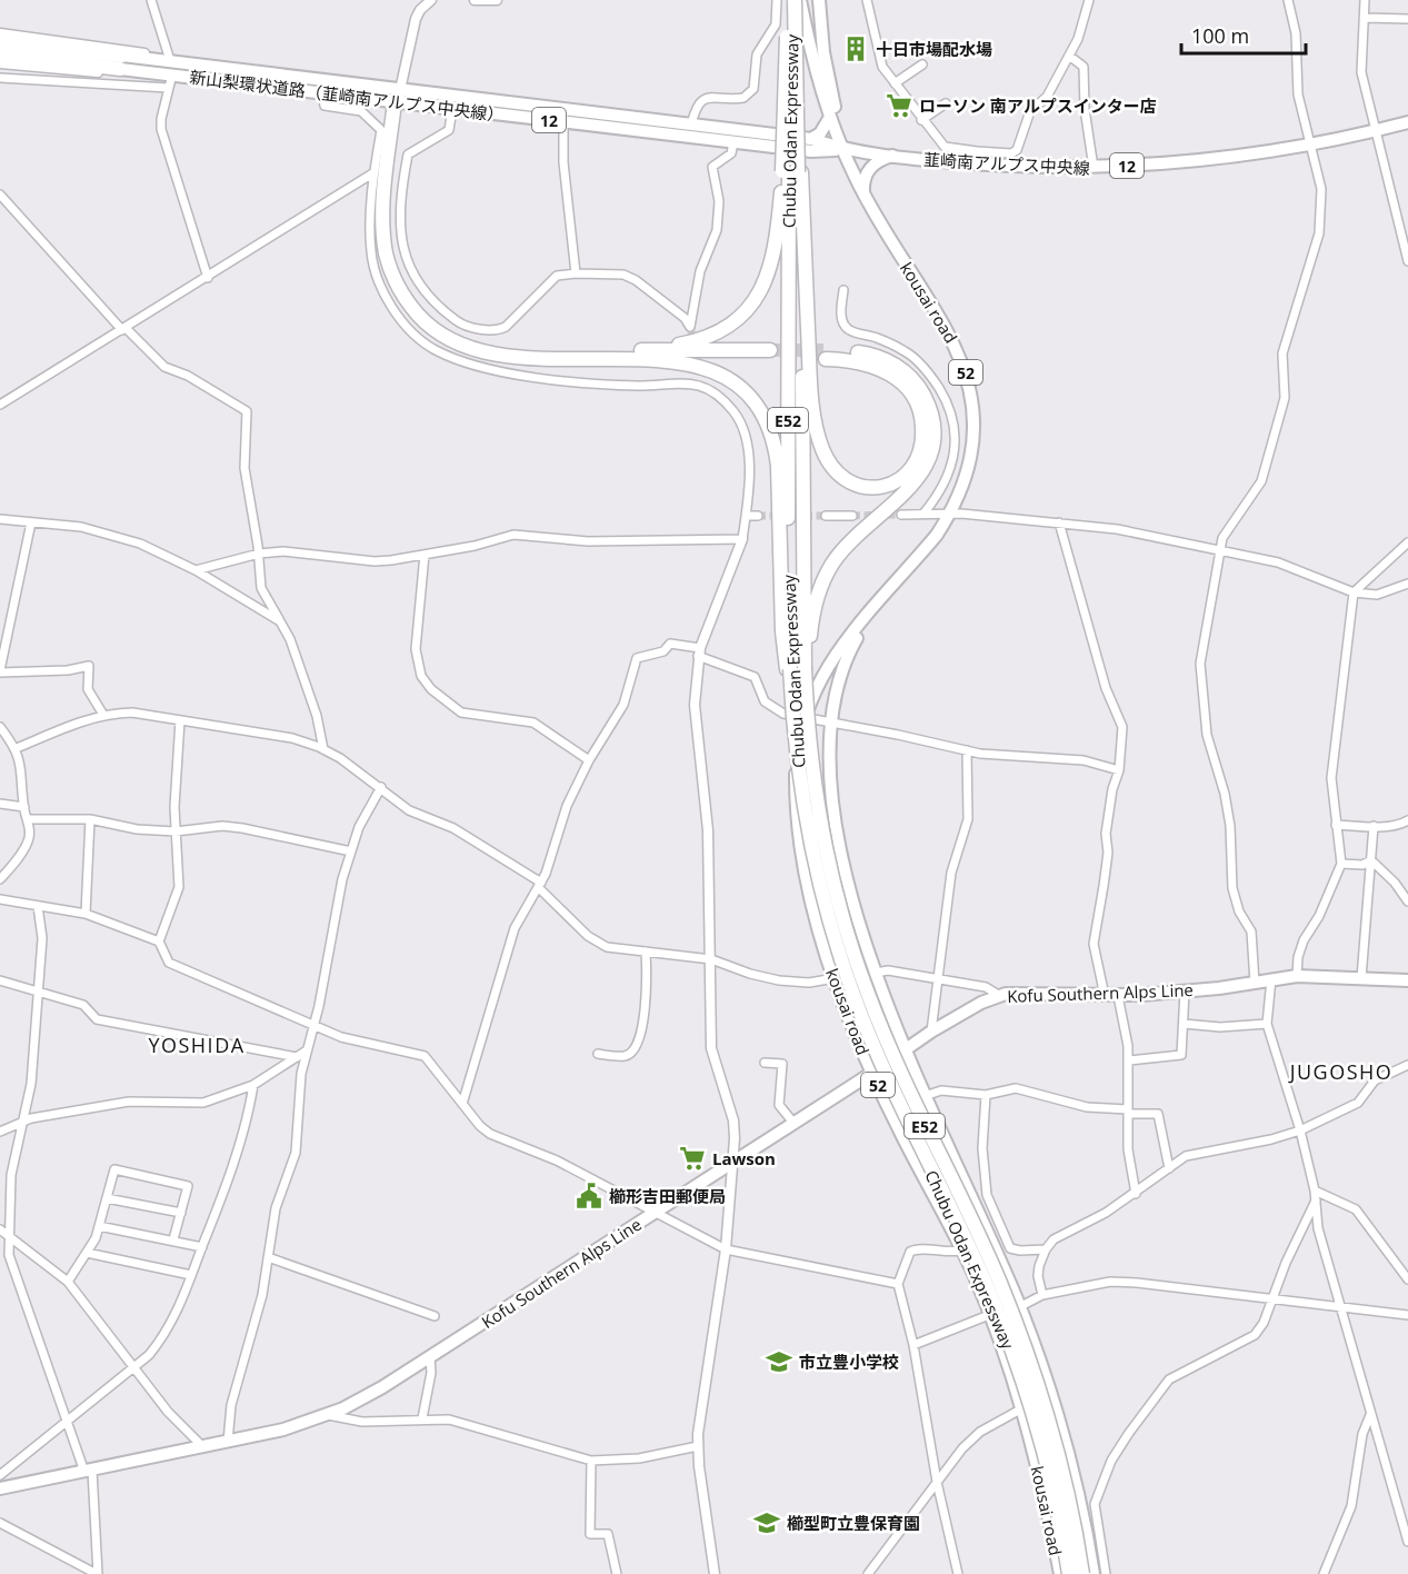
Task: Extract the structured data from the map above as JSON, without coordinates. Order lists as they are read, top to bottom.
{
  "streets": {
    "highway": [
      "新山梨環状道路（韮崎南アルプス中央線）",
      "12",
      "Chubu Odan Expressway",
      "E52"
    ],
    "main road": [
      "韮崎南アルプス中央線",
      "kousai road",
      "52",
      "Kofu Southern Alps Line"
    ]
  },
  "crossings": [
    ["新山梨環状道路（韮崎南アルプス中央線）", "韮崎南アルプス中央線"],
    ["新山梨環状道路（韮崎南アルプス中央線）", "kousai road"],
    ["韮崎南アルプス中央線", "kousai road"],
    ["kousai road", "Kofu Southern Alps Line"]
  ],
  "districts": ["YOSHIDA", "JUGOSHO"],
  "places": {
    "building": ["十日市場配水場"],
    "supermarket": ["ローソン 南アルプスインター店", "Lawson"],
    "public building": ["櫛形吉田郵便局"],
    "school or university": ["市立豊小学校", "櫛型町立豊保育園"]
  },
  "scale_bar": "100 m"
}
